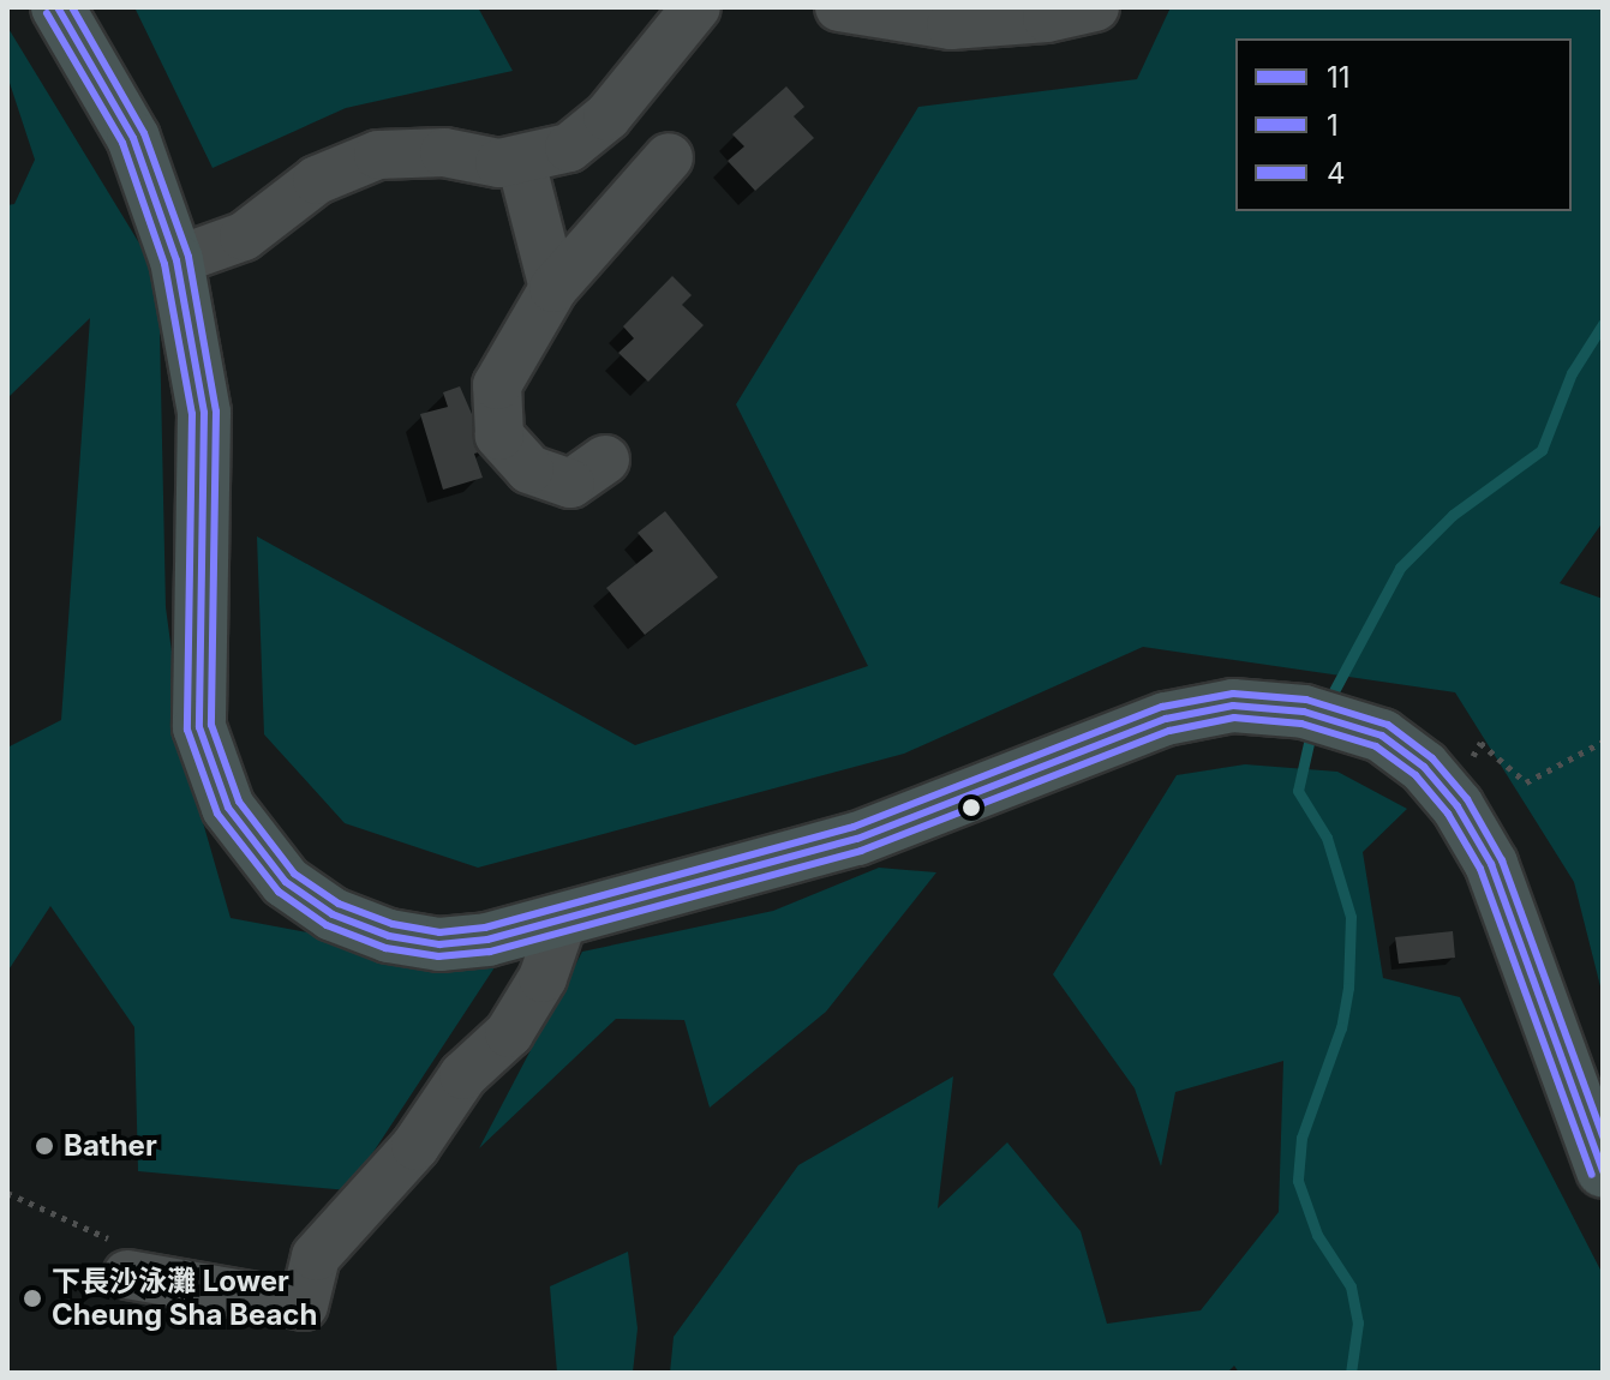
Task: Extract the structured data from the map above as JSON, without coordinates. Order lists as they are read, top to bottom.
{
  "places": ["Bather", "下長沙泳灘 Lower Cheung Sha Beach"],
  "lines": ["transit line 11", "transit line 4", "transit line 1"],
  "legend": ["11", "1", "4"]
}
